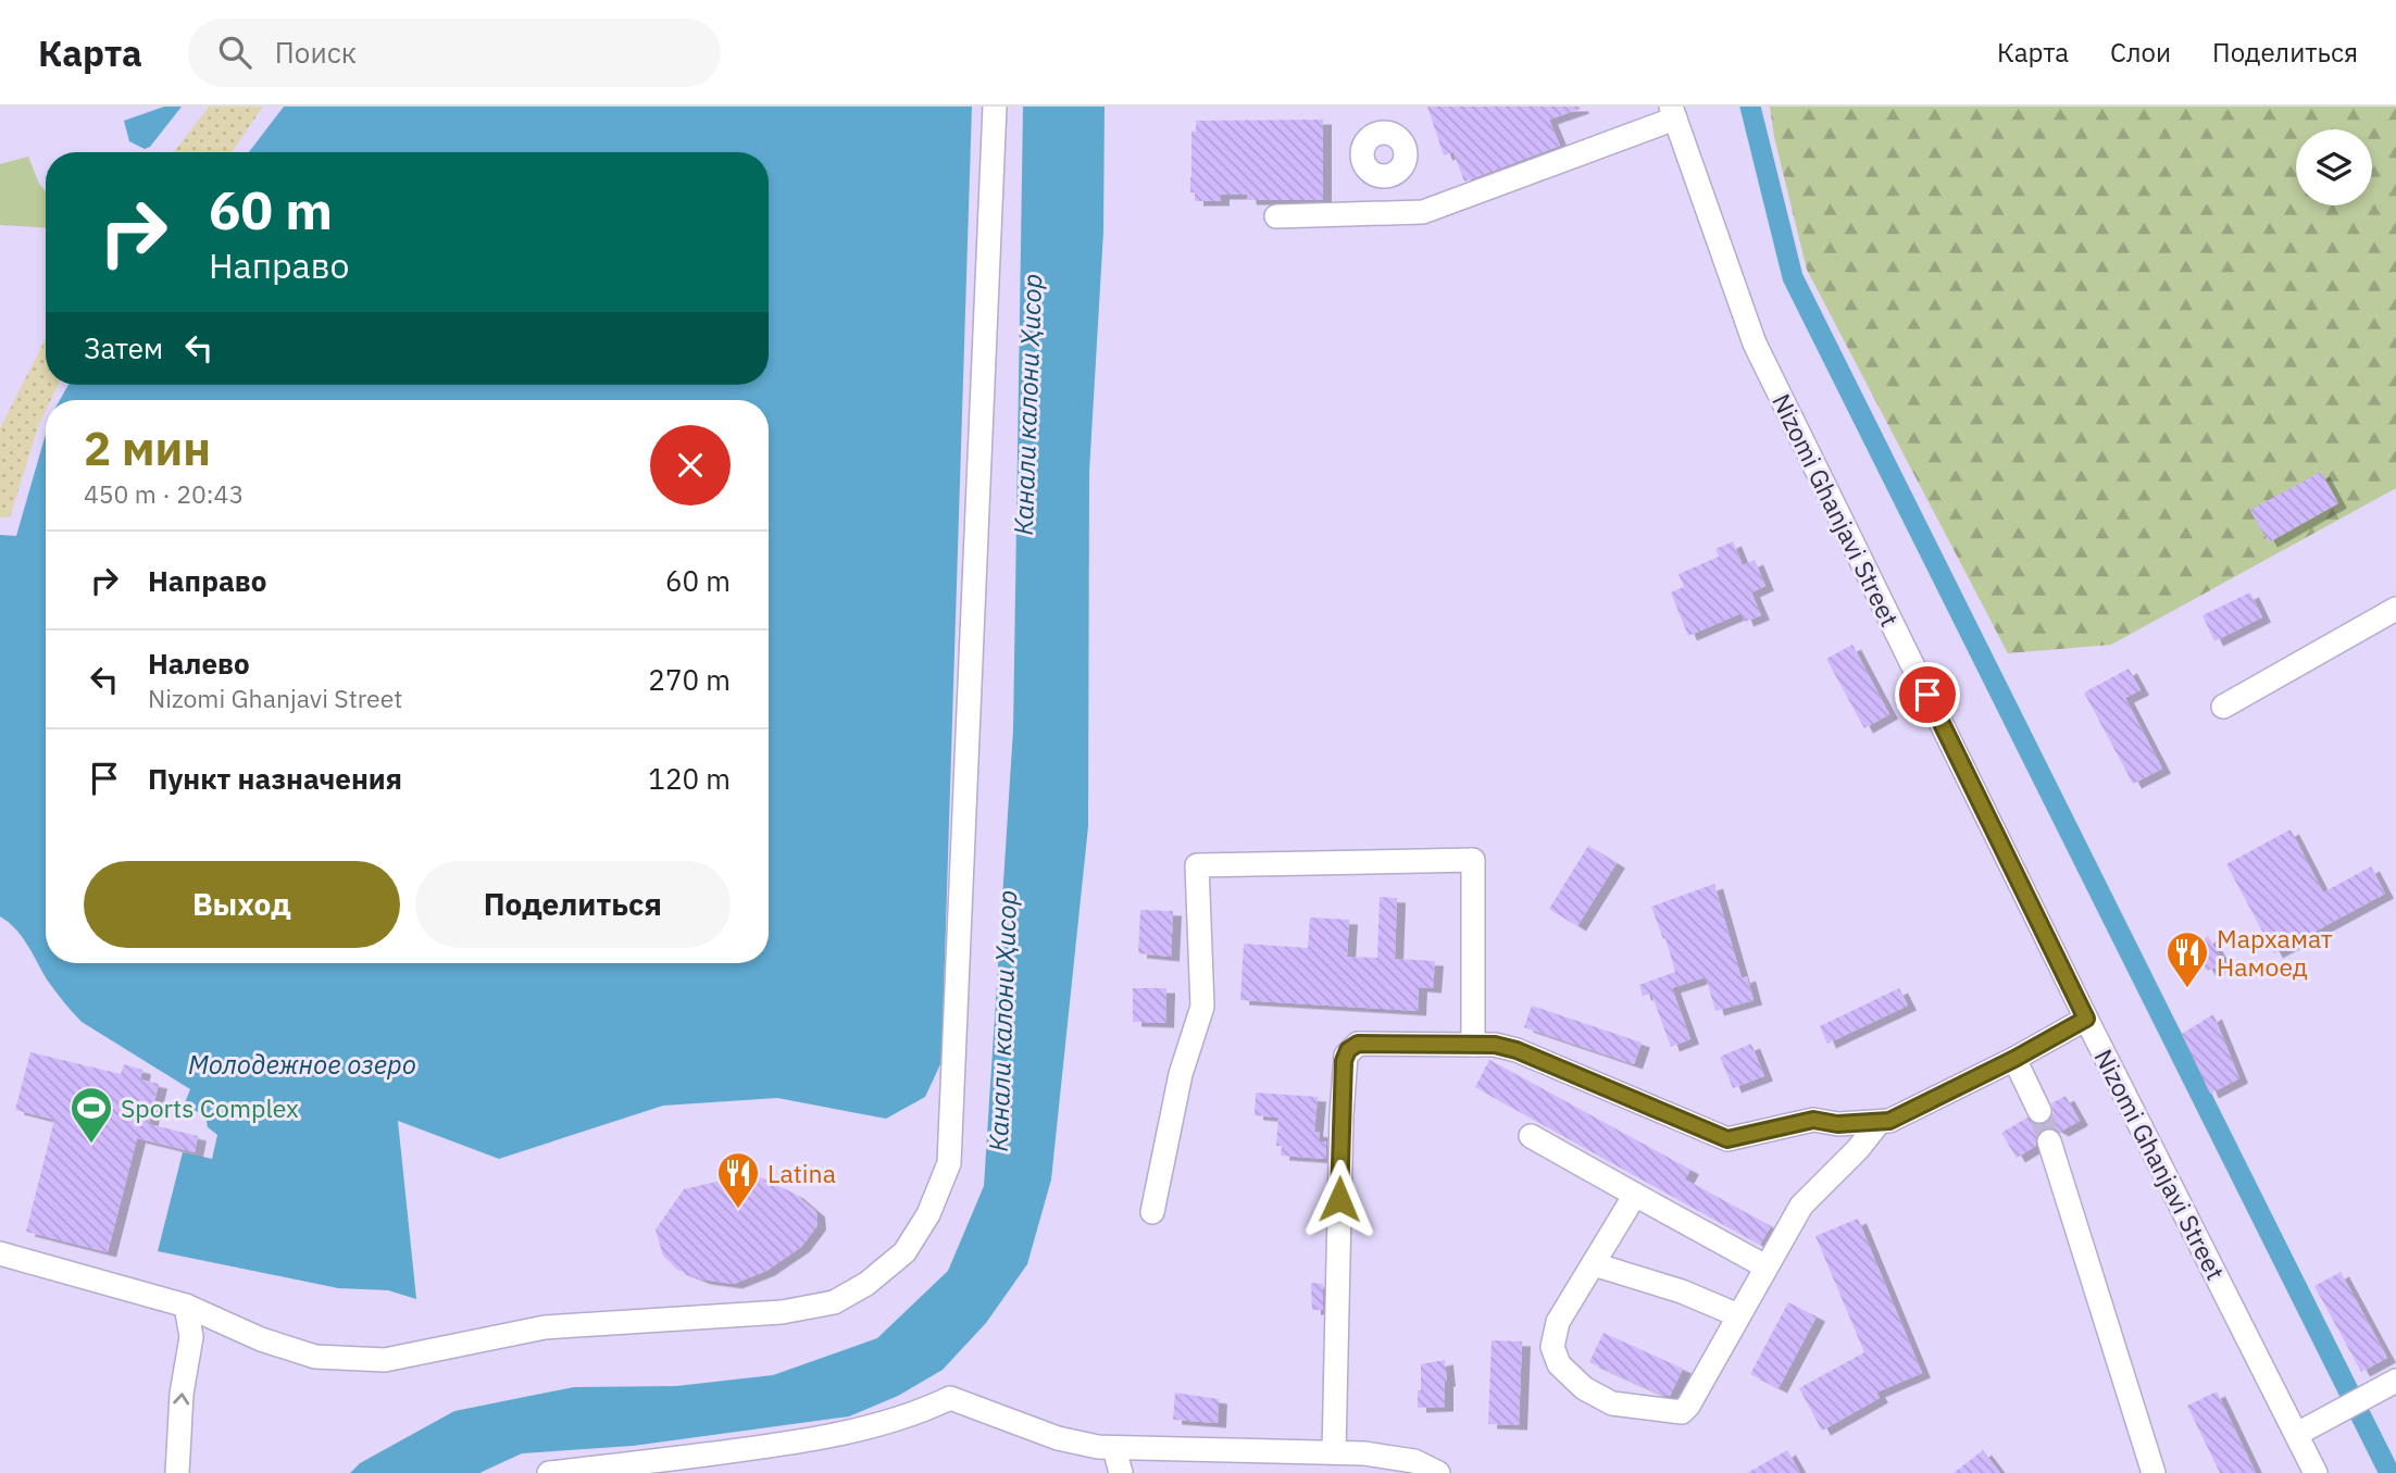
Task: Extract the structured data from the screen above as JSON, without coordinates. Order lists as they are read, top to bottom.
{
  "streets": {
    "street": ["Nizomi Ghanjavi Street"]
  },
  "water": ["Канали калони Ҳисор", "Молодежное озеро"],
  "places": {
    "restaurant": ["Мархамат Намоед", "Latina"],
    "sports": ["Sports Complex"]
  },
  "page": {
    "header": "Карта",
    "search": "Поиск",
    "nav": ["Карта", "Слои", "Поделиться"],
    "turn": ["60 m", "Направо"],
    "then": "Затем",
    "heading": ["2 мин", "450 m · 20:43"],
    "list": [
      {
        "name": "Направо",
        "value": "60 m"
      },
      {
        "name": "Налево",
        "note": "Nizomi Ghanjavi Street",
        "value": "270 m"
      },
      {
        "name": "Пункт назначения",
        "value": "120 m"
      }
    ],
    "buttons": ["Выход", "Поделиться"]
  }
}
